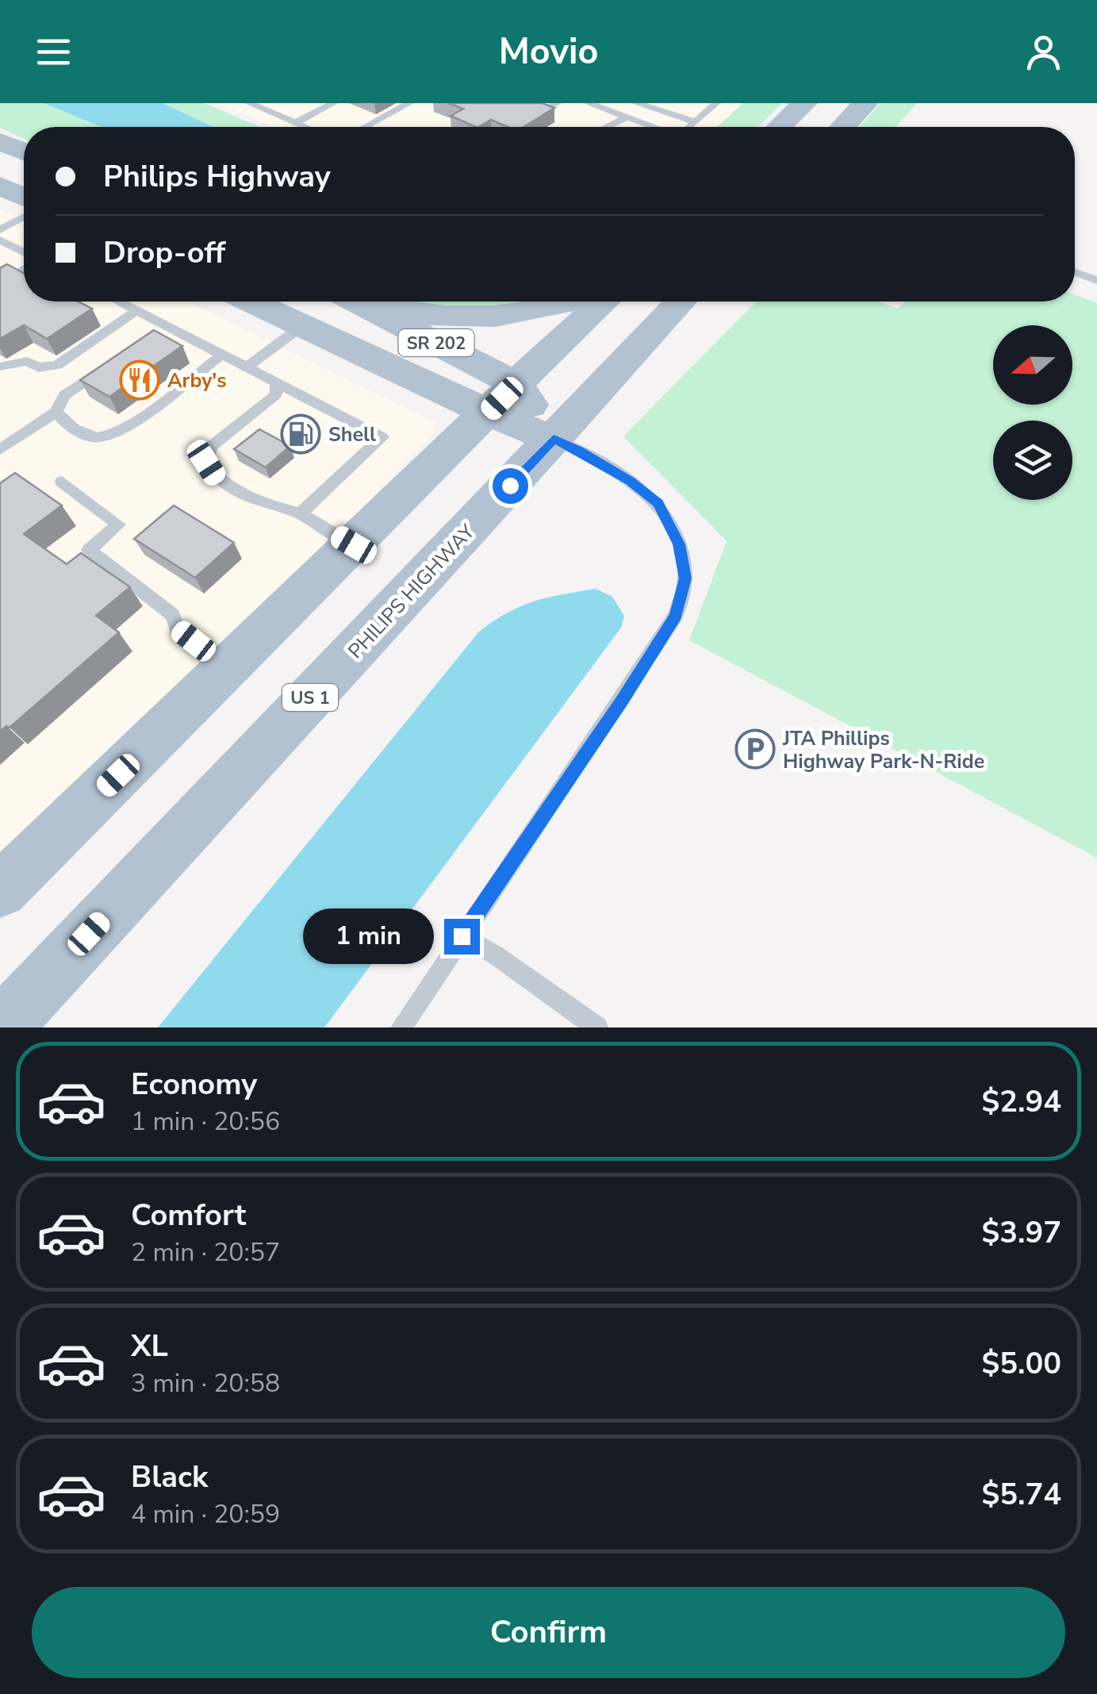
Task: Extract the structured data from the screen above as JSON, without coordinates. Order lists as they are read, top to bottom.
{
  "streets": {
    "main road": ["SR 202", "PHILIPS HIGHWAY", "US 1"]
  },
  "crossings": [
    ["SR 202", "PHILIPS HIGHWAY"]
  ],
  "places": {
    "restaurant": ["Arby's"],
    "fuel station": ["Shell"],
    "parking": ["JTA Phillips Highway Park-N-Ride"]
  },
  "north": "left",
  "page": {
    "header": "Movio",
    "banner": ["Philips Highway", "Drop-off"],
    "bubble": "1 min",
    "list": [
      {
        "name": "Economy",
        "note": "1 min · 20:56",
        "value": "$2.94"
      },
      {
        "name": "Comfort",
        "note": "2 min · 20:57",
        "value": "$3.97"
      },
      {
        "name": "XL",
        "note": "3 min · 20:58",
        "value": "$5.00"
      },
      {
        "name": "Black",
        "note": "4 min · 20:59",
        "value": "$5.74"
      }
    ],
    "buttons": "Confirm"
  }
}
